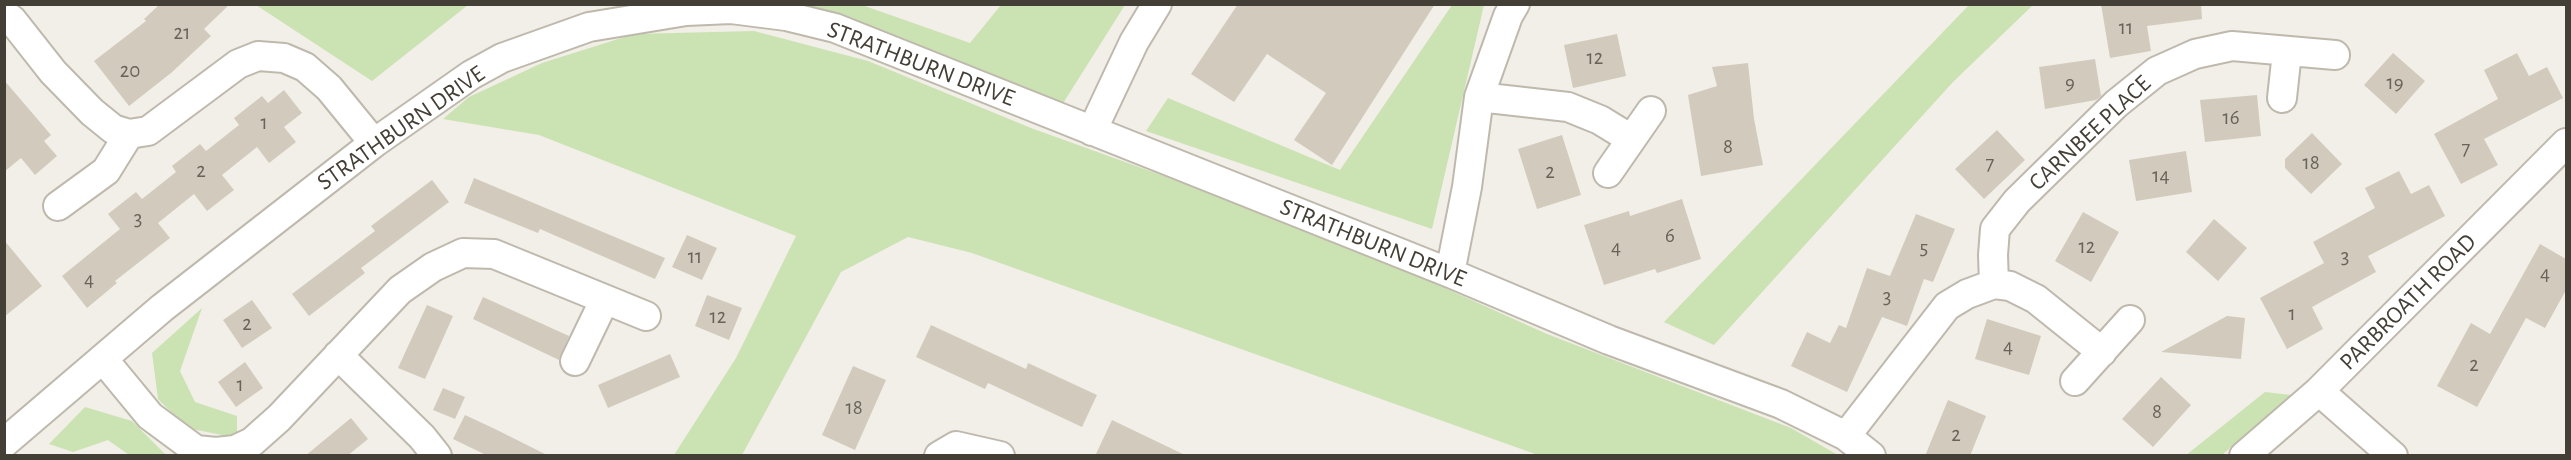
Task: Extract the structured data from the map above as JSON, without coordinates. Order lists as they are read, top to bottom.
{
  "streets": {
    "street": ["STRATHBURN DRIVE", "CARNBEE PLACE", "PARBROATH ROAD"]
  },
  "house_numbers": [
    "11",
    "21",
    "12",
    "20",
    "9",
    "19",
    "16",
    "1",
    "8",
    "7",
    "18",
    "7",
    "2",
    "2",
    "14",
    "3",
    "6",
    "12",
    "4",
    "5",
    "11",
    "3",
    "4",
    "4",
    "3",
    "1",
    "12",
    "2",
    "4",
    "2",
    "1",
    "18",
    "8",
    "2"
  ]
}
